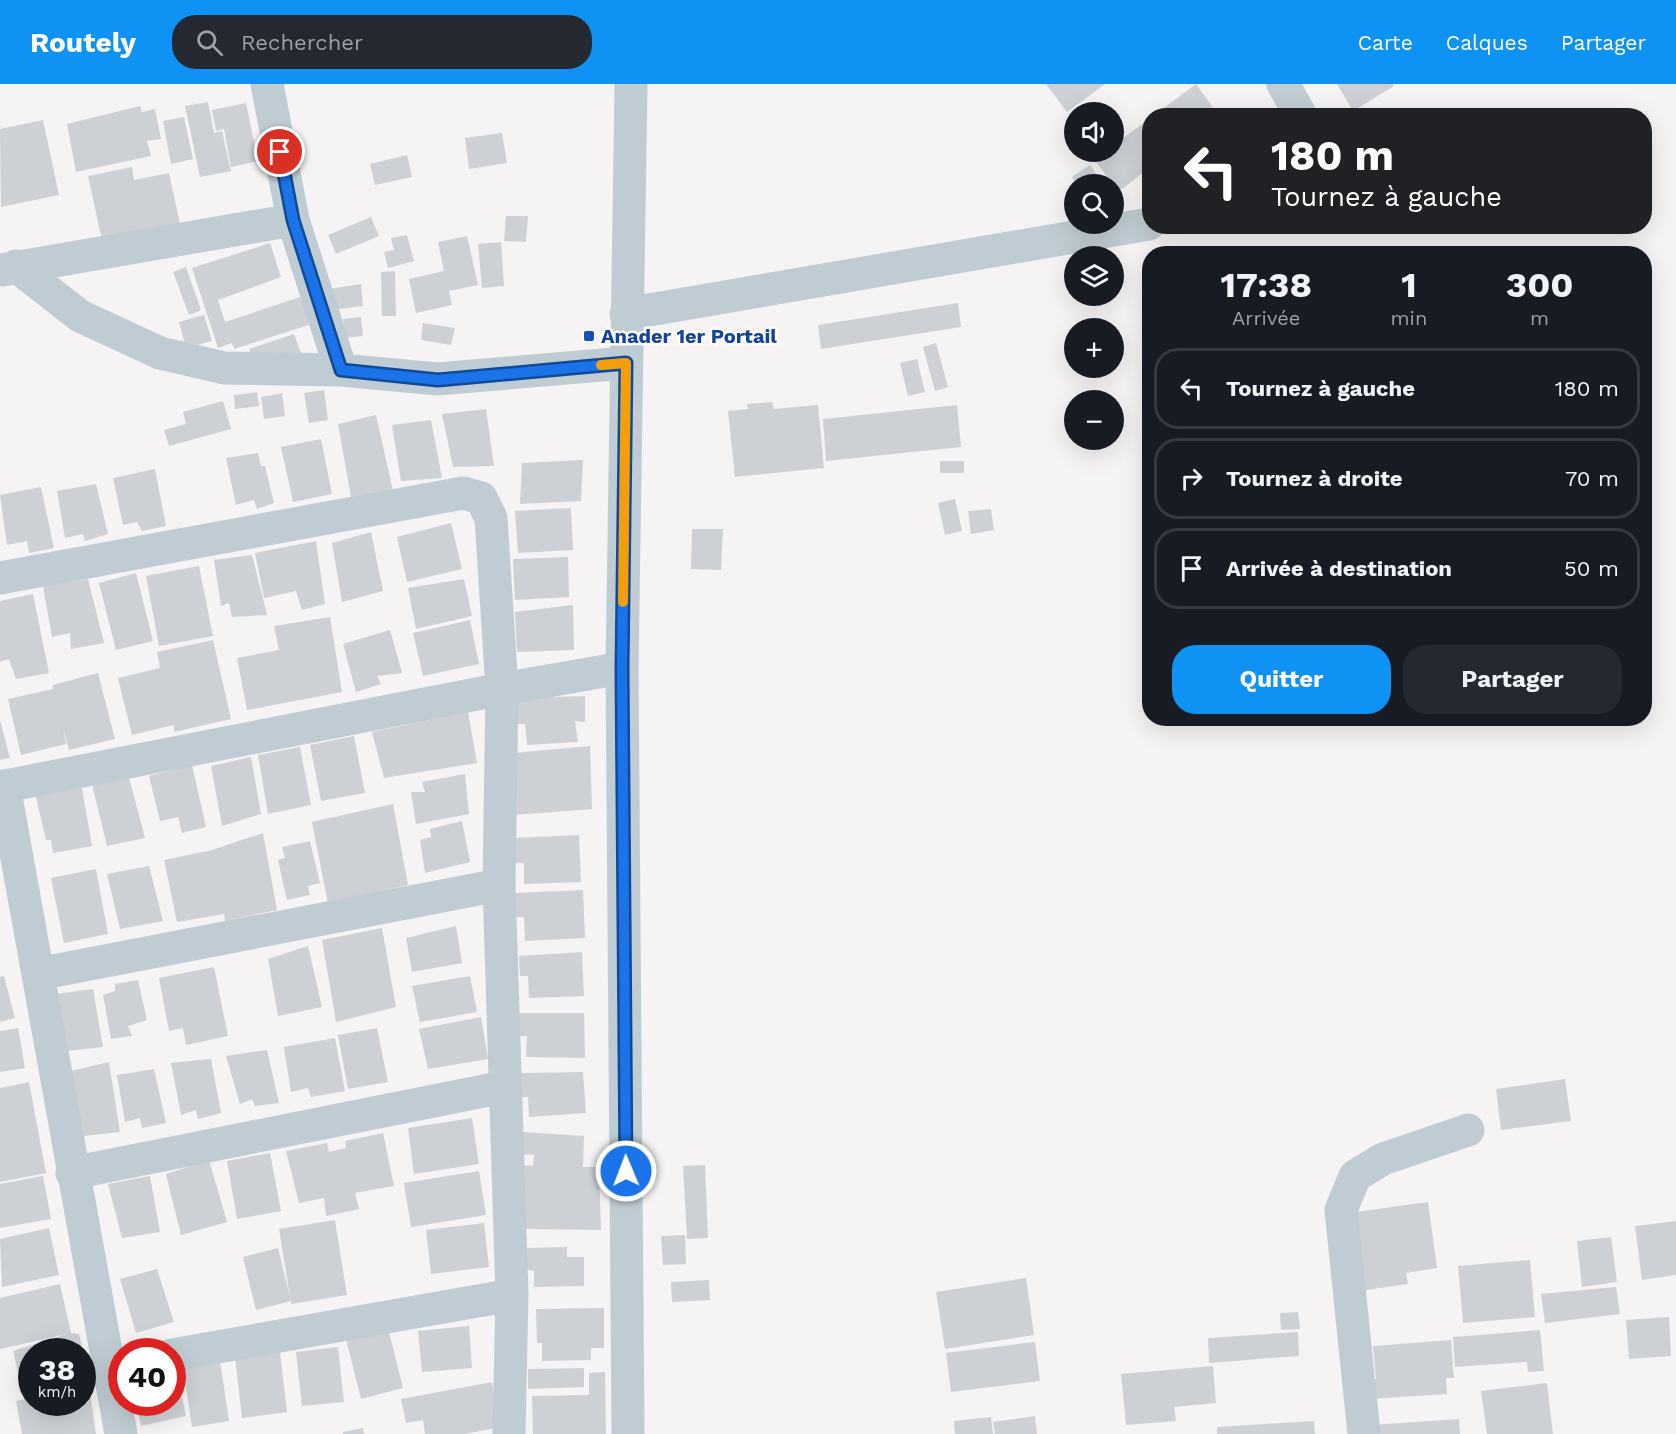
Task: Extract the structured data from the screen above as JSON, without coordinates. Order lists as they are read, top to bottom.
{
  "places": {
    "transit": ["Anader 1er Portail"]
  },
  "page": {
    "header": "Routely",
    "search": "Rechercher",
    "nav": ["Carte", "Calques", "Partager"],
    "map_buttons": ["+", "−"],
    "turn": ["180 m", "Tournez à gauche"],
    "eta": [
      "17:38",
      "Arrivée",
      "1",
      "min",
      "300",
      "m"
    ],
    "list": [
      {
        "name": "Tournez à gauche",
        "value": "180 m"
      },
      {
        "name": "Tournez à droite",
        "value": "70 m"
      },
      {
        "name": "Arrivée à destination",
        "value": "50 m"
      }
    ],
    "buttons": ["Quitter", "Partager"],
    "speed": "38 km/h",
    "limit": "40"
  }
}
